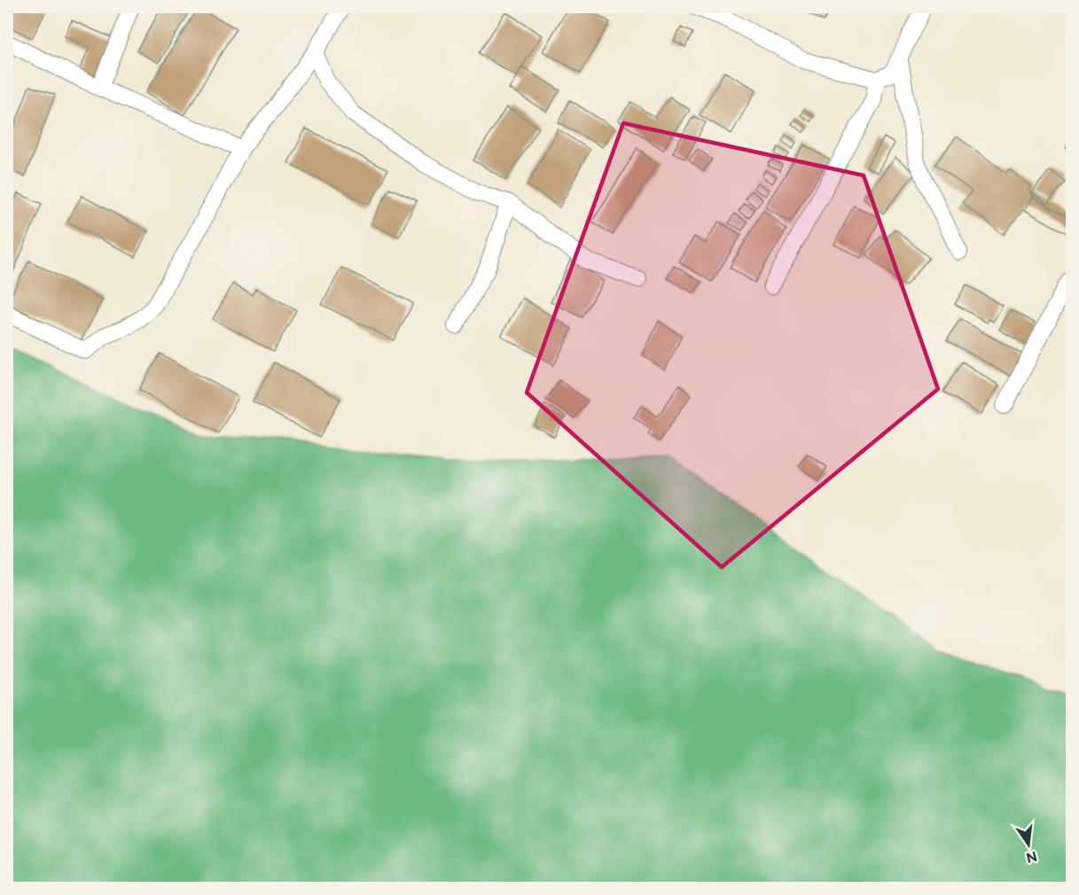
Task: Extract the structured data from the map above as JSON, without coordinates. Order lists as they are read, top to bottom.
{
  "north": "bottom"
}
